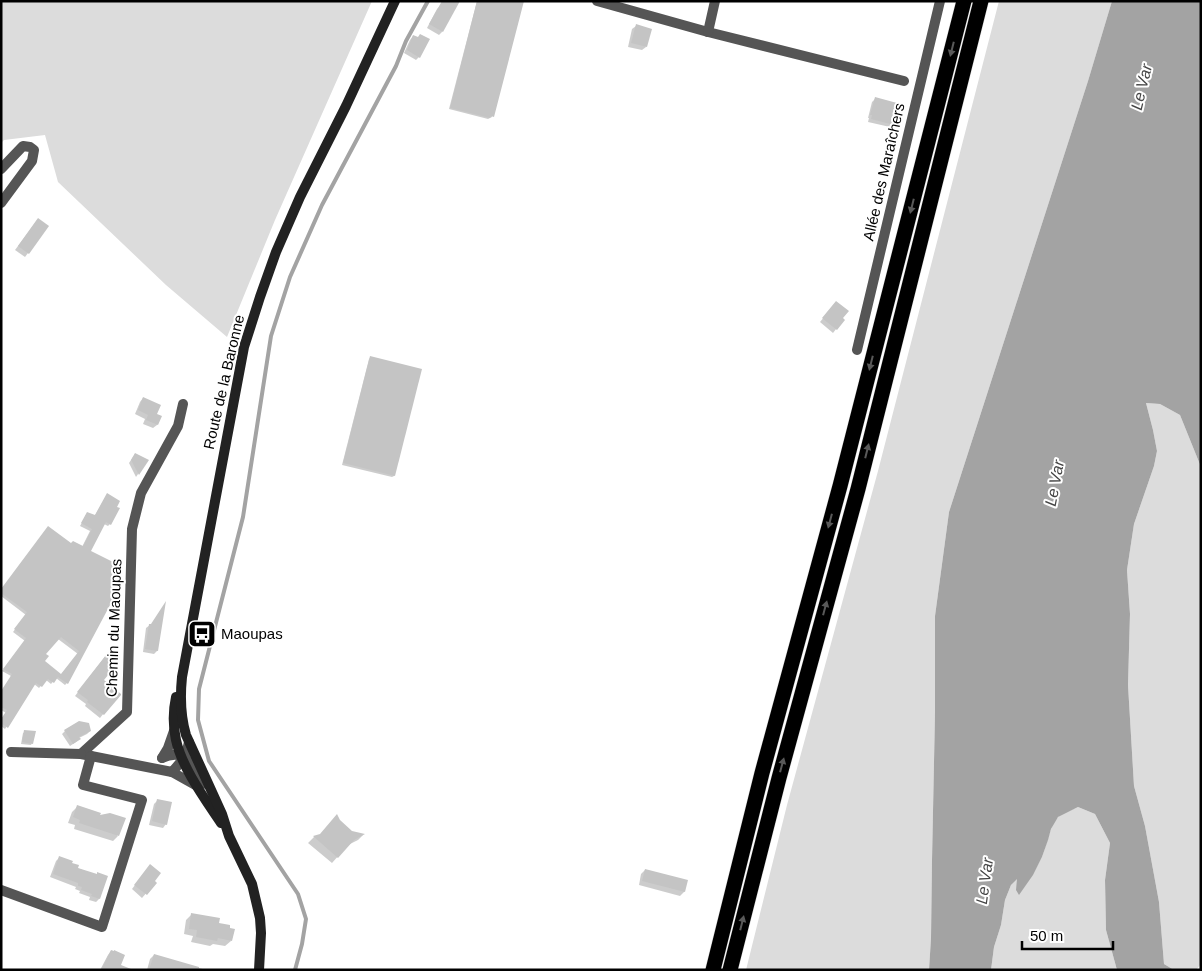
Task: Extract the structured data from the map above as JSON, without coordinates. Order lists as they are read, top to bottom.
{
  "streets": {
    "main road": ["Route de la Baronne"],
    "street": ["Allée des Maraîchers", "Chemin du Maoupas"]
  },
  "water": ["Le Var"],
  "places": {
    "bus stop": ["Maoupas"]
  },
  "scale_bar": "50 m"
}
